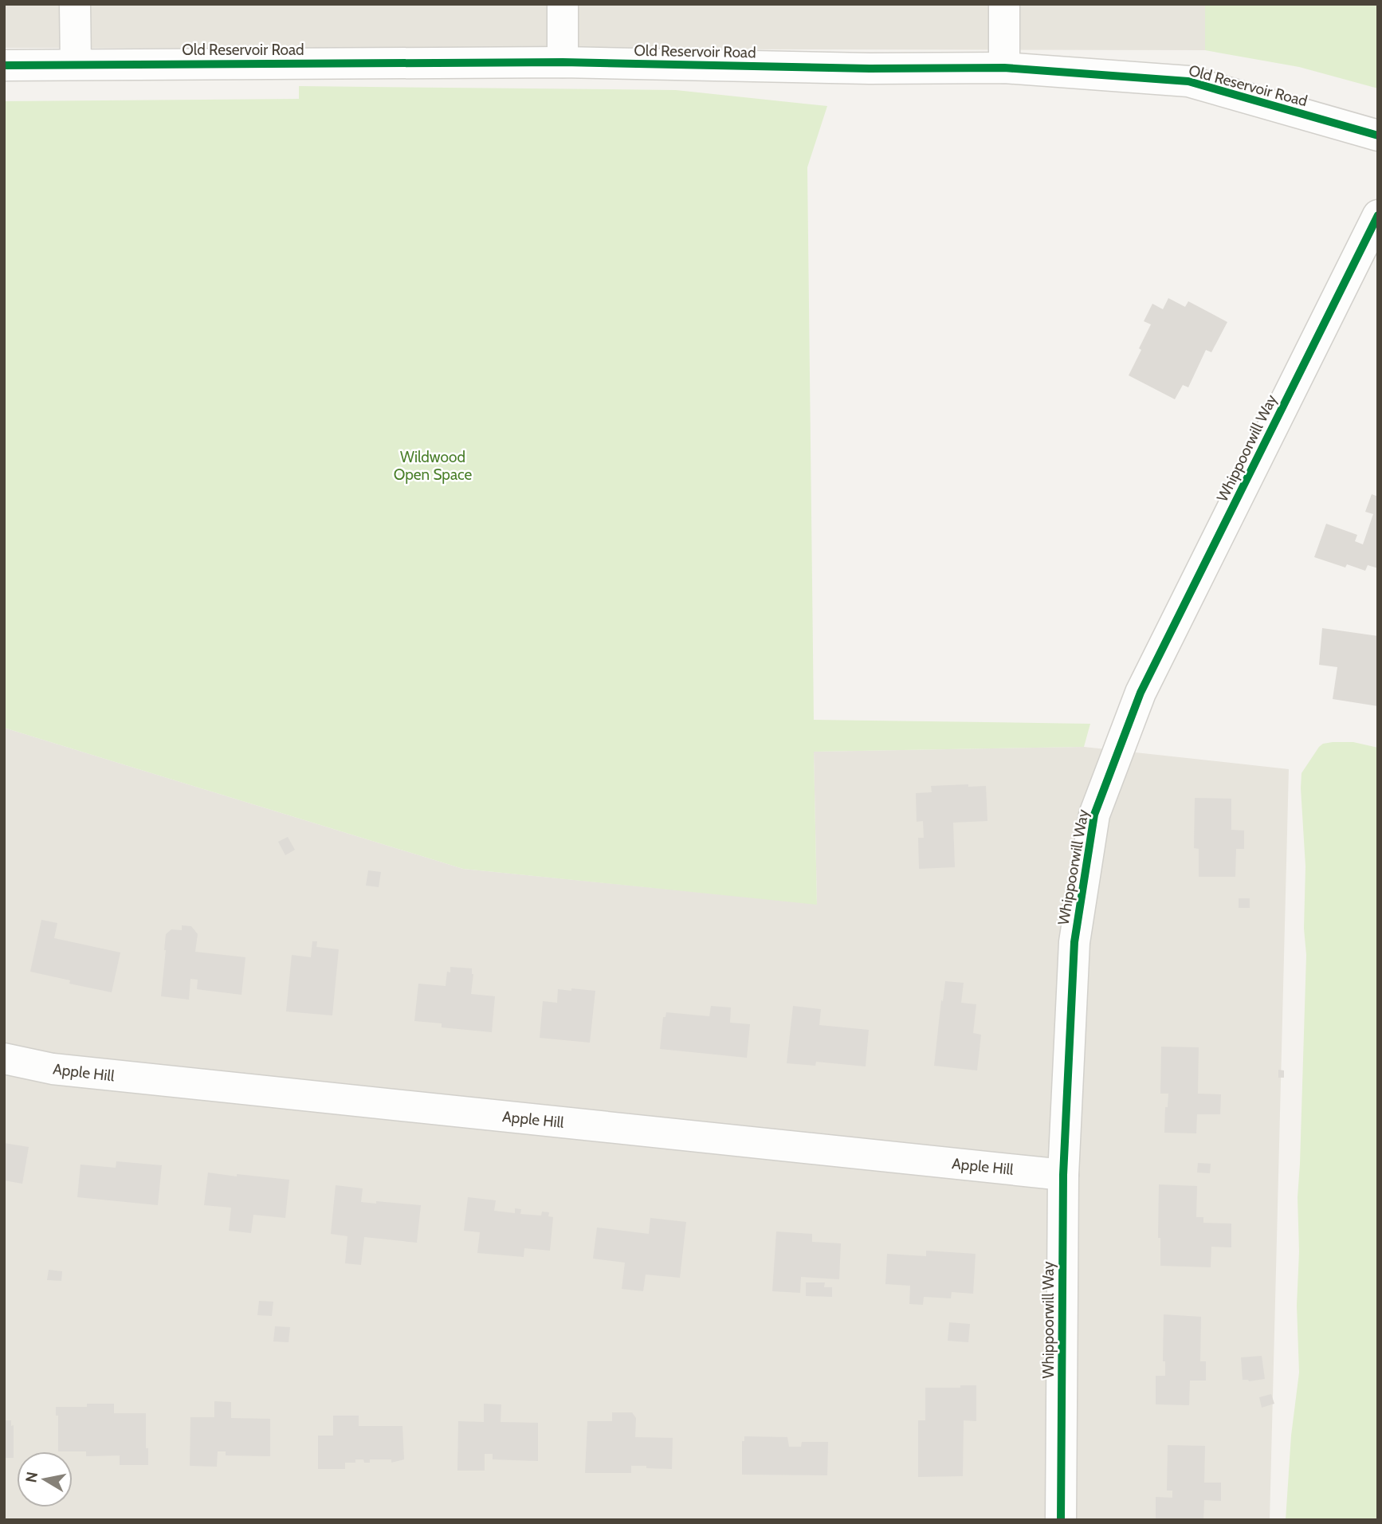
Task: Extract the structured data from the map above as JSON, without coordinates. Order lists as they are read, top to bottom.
{
  "streets": {
    "street": ["Old Reservoir Road", "Whippoorwill Way", "Apple Hill"]
  },
  "crossings": [
    ["Whippoorwill Way", "Apple Hill"]
  ],
  "parks": ["Wildwood Open Space"],
  "north": "left"
}
